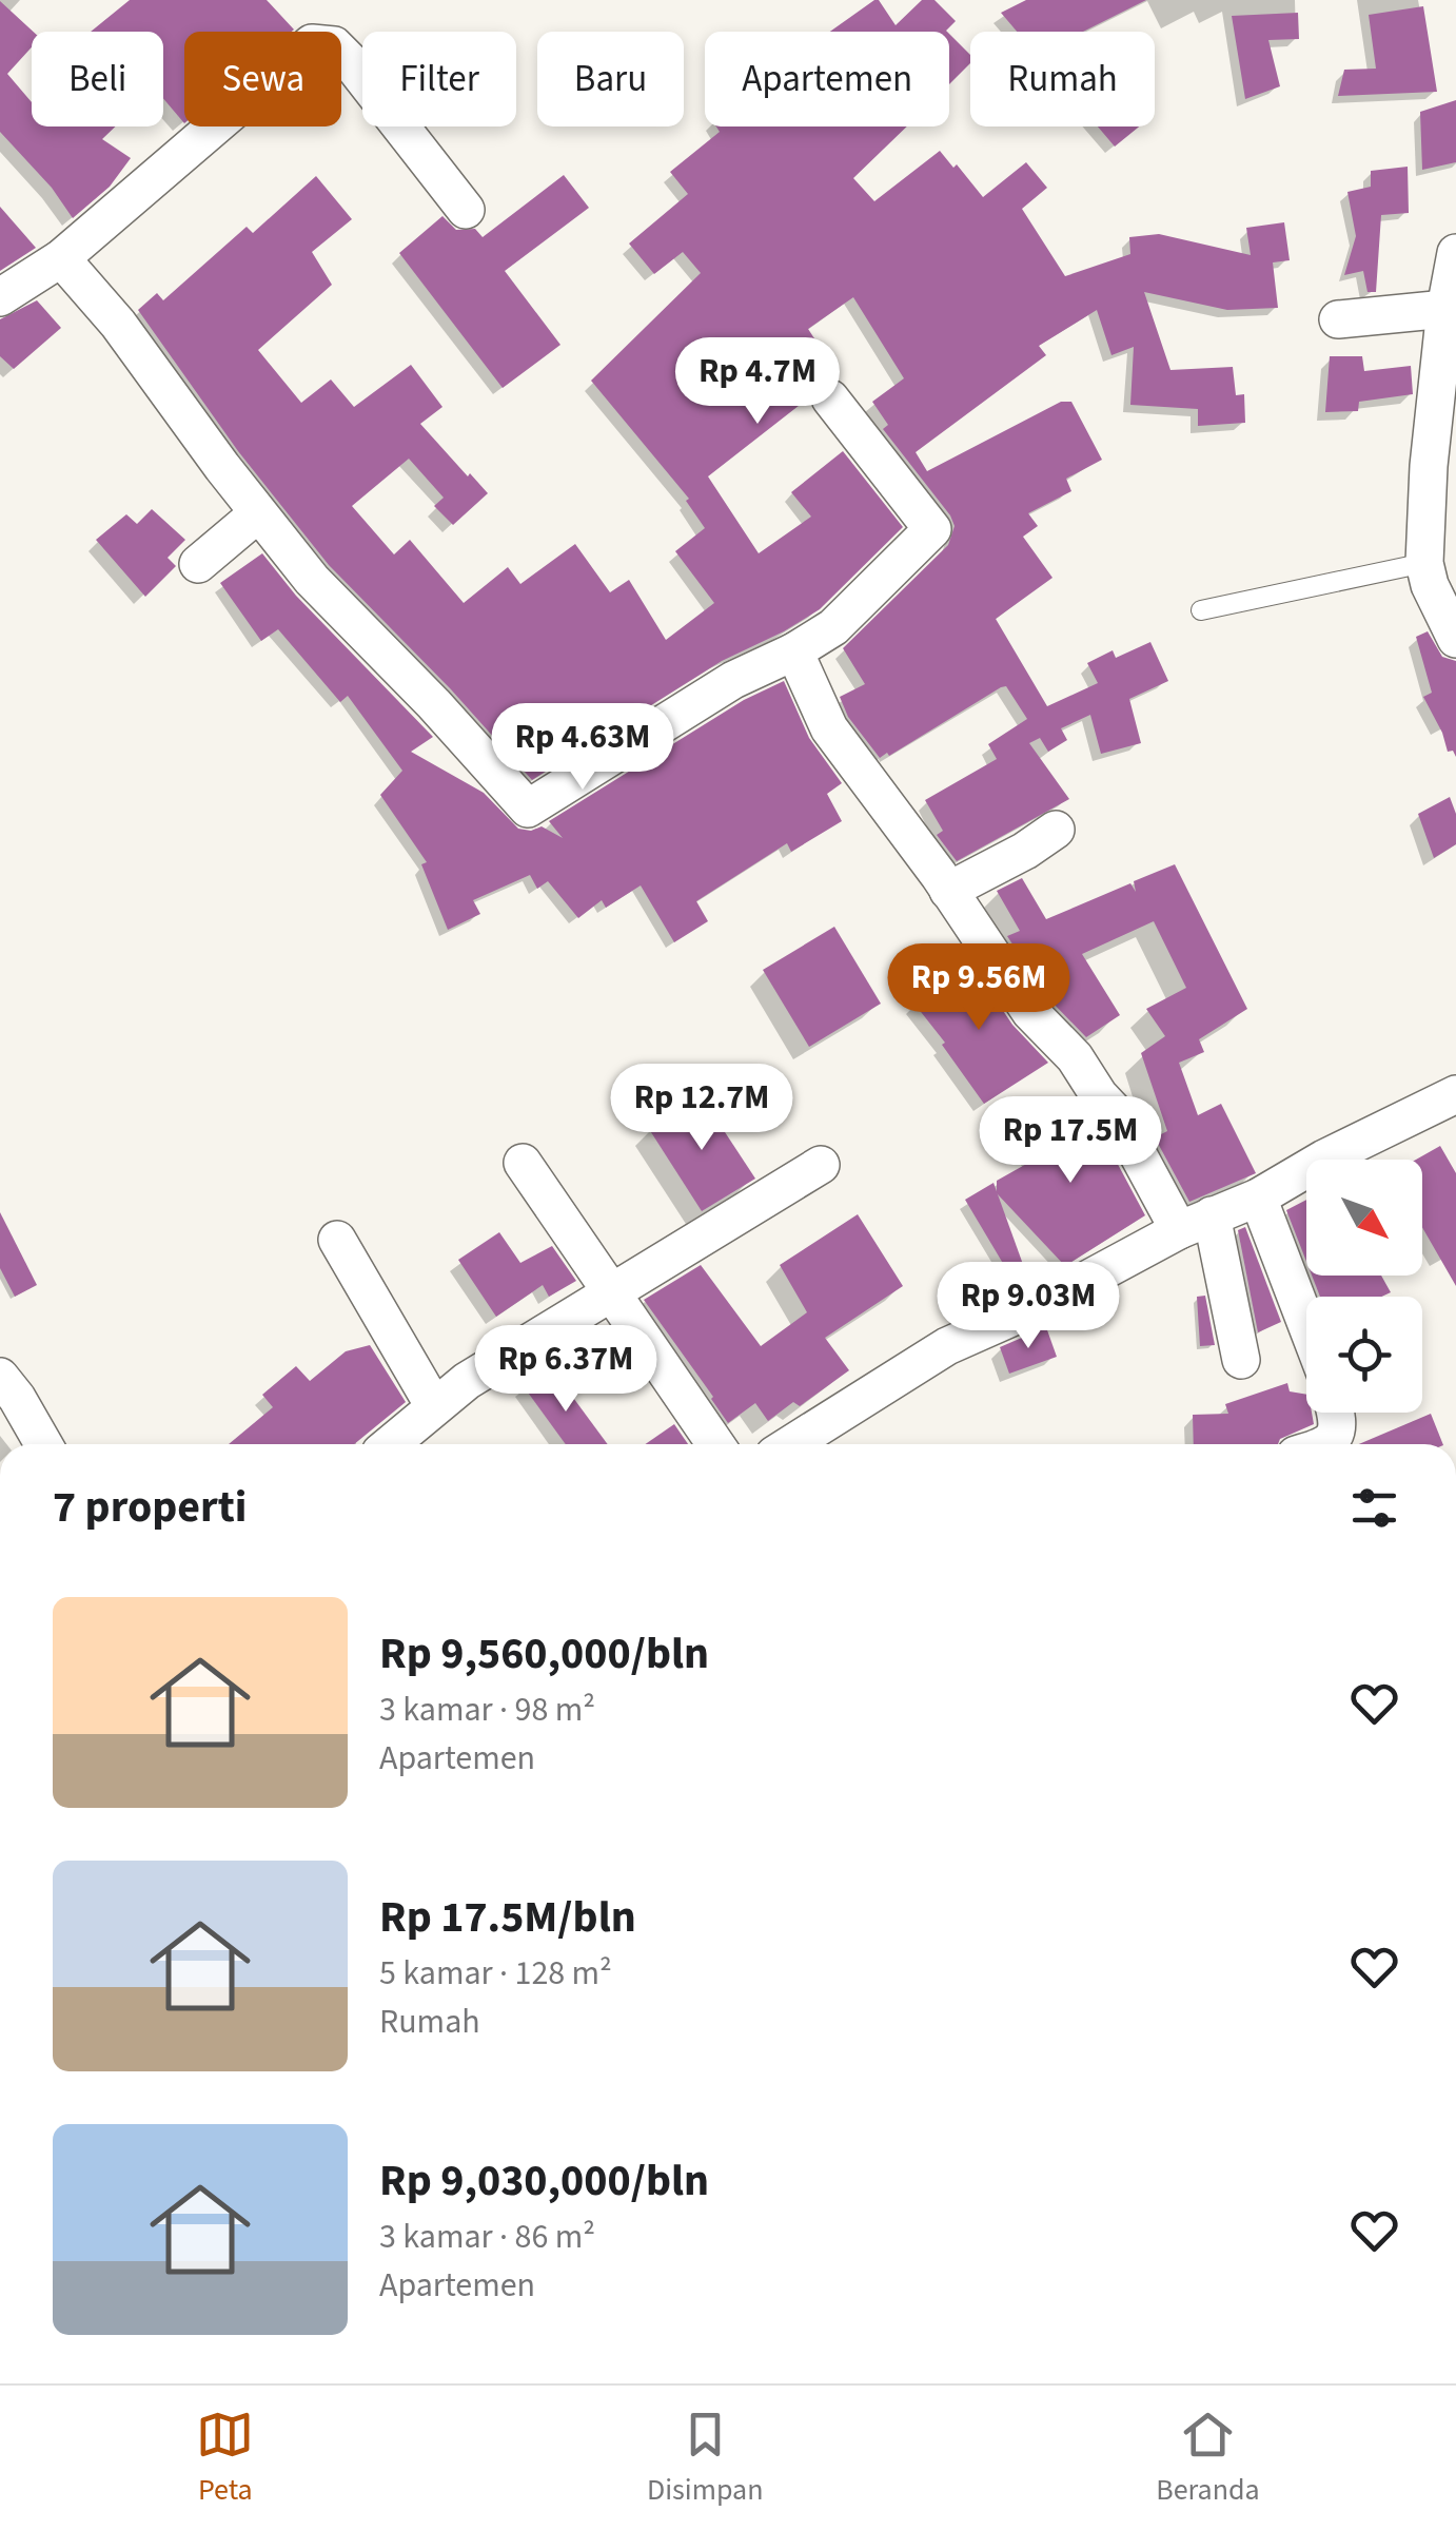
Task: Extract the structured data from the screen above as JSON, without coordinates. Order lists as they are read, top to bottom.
{
  "north": "bottom right",
  "page": {
    "chip": [
      "Beli",
      "Sewa",
      "Filter",
      "Baru",
      "Apartemen",
      "Rumah"
    ],
    "price": [
      "Rp 4.7M",
      "Rp 4.63M",
      "Rp 9.56M",
      "Rp 12.7M",
      "Rp 17.5M",
      "Rp 9.03M",
      "Rp 6.37M"
    ],
    "heading": "7 properti",
    "list": [
      {
        "name": "Rp 9,560,000/bln",
        "note": "3 kamar · 98 m² · Apartemen"
      },
      {
        "name": "Rp 17.5M/bln",
        "note": "5 kamar · 128 m² · Rumah"
      },
      {
        "name": "Rp 9,030,000/bln",
        "note": "3 kamar · 86 m² · Apartemen"
      }
    ],
    "tabs": ["Peta", "Disimpan", "Beranda"]
  }
}
